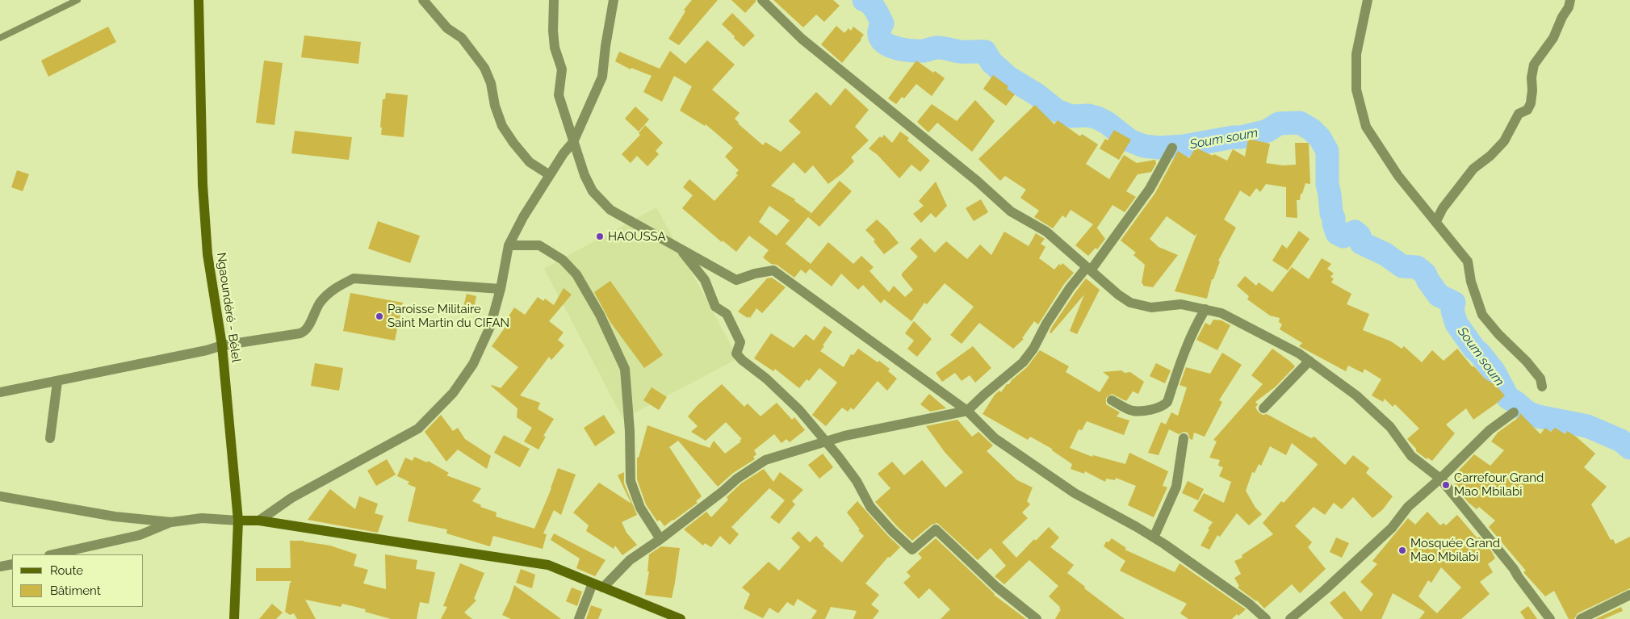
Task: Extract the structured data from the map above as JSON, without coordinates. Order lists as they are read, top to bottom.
{
  "streets": {
    "main road": ["Ngaoundéré - Bélel"]
  },
  "water": ["Soum soum"],
  "places": [
    "HAOUSSA",
    "Paroisse Militaire Saint Martin du CIFAN",
    "Carrefour Grand Mao Mbilabi",
    "Mosquée Grand Mao Mbilabi"
  ],
  "legend": ["Route", "Bâtiment"]
}
